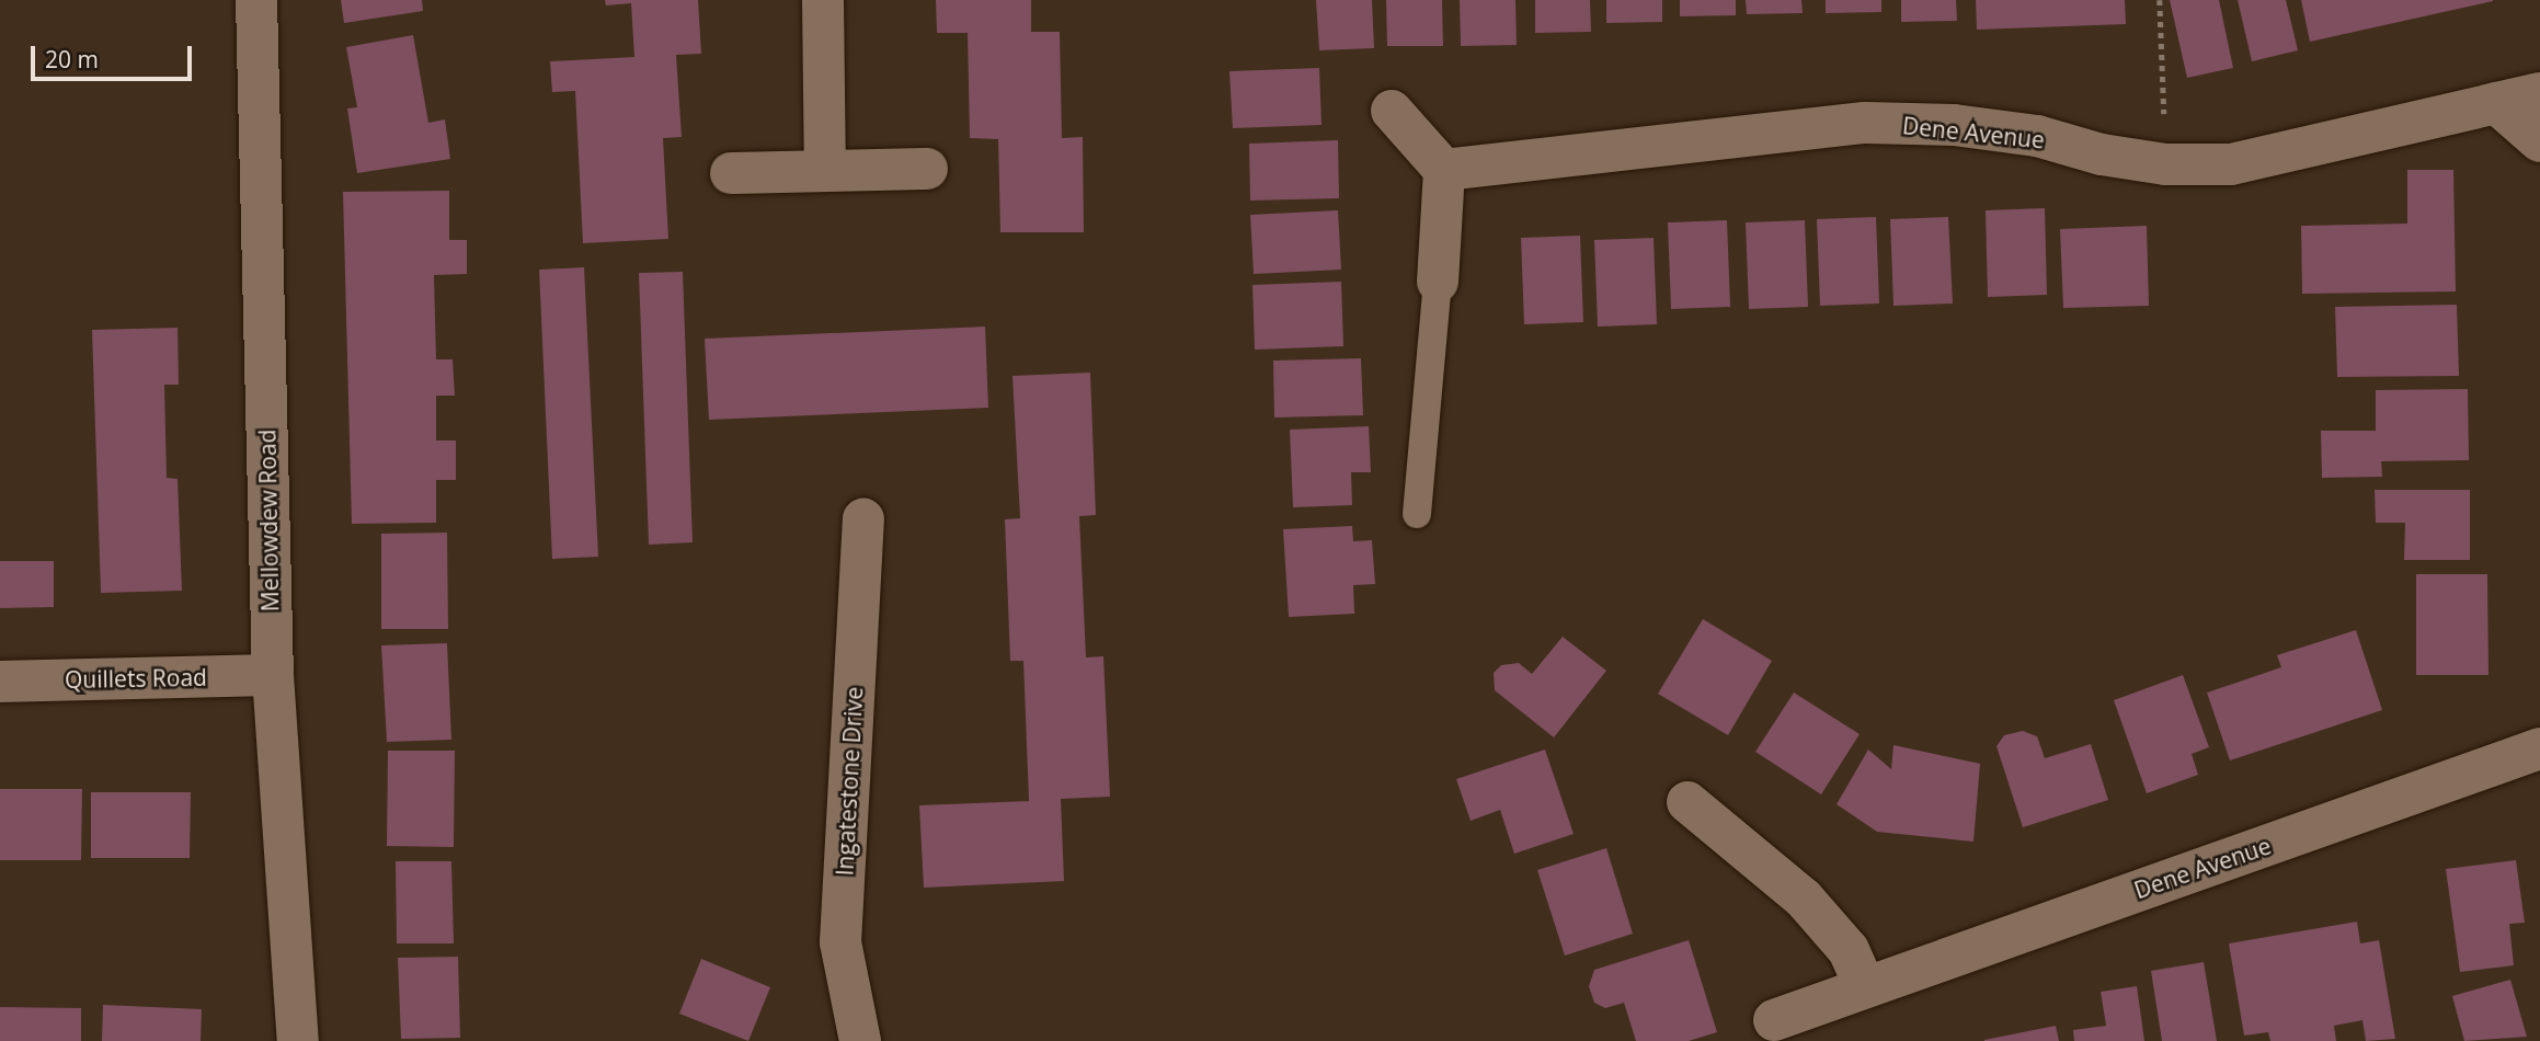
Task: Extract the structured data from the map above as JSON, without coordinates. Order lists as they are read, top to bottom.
{
  "streets": {
    "street": [
      "Dene Avenue",
      "Mellowdew Road",
      "Quillets Road",
      "Ingatestone Drive"
    ]
  },
  "crossings": [
    ["Mellowdew Road", "Quillets Road"]
  ],
  "scale_bar": "20 m"
}
